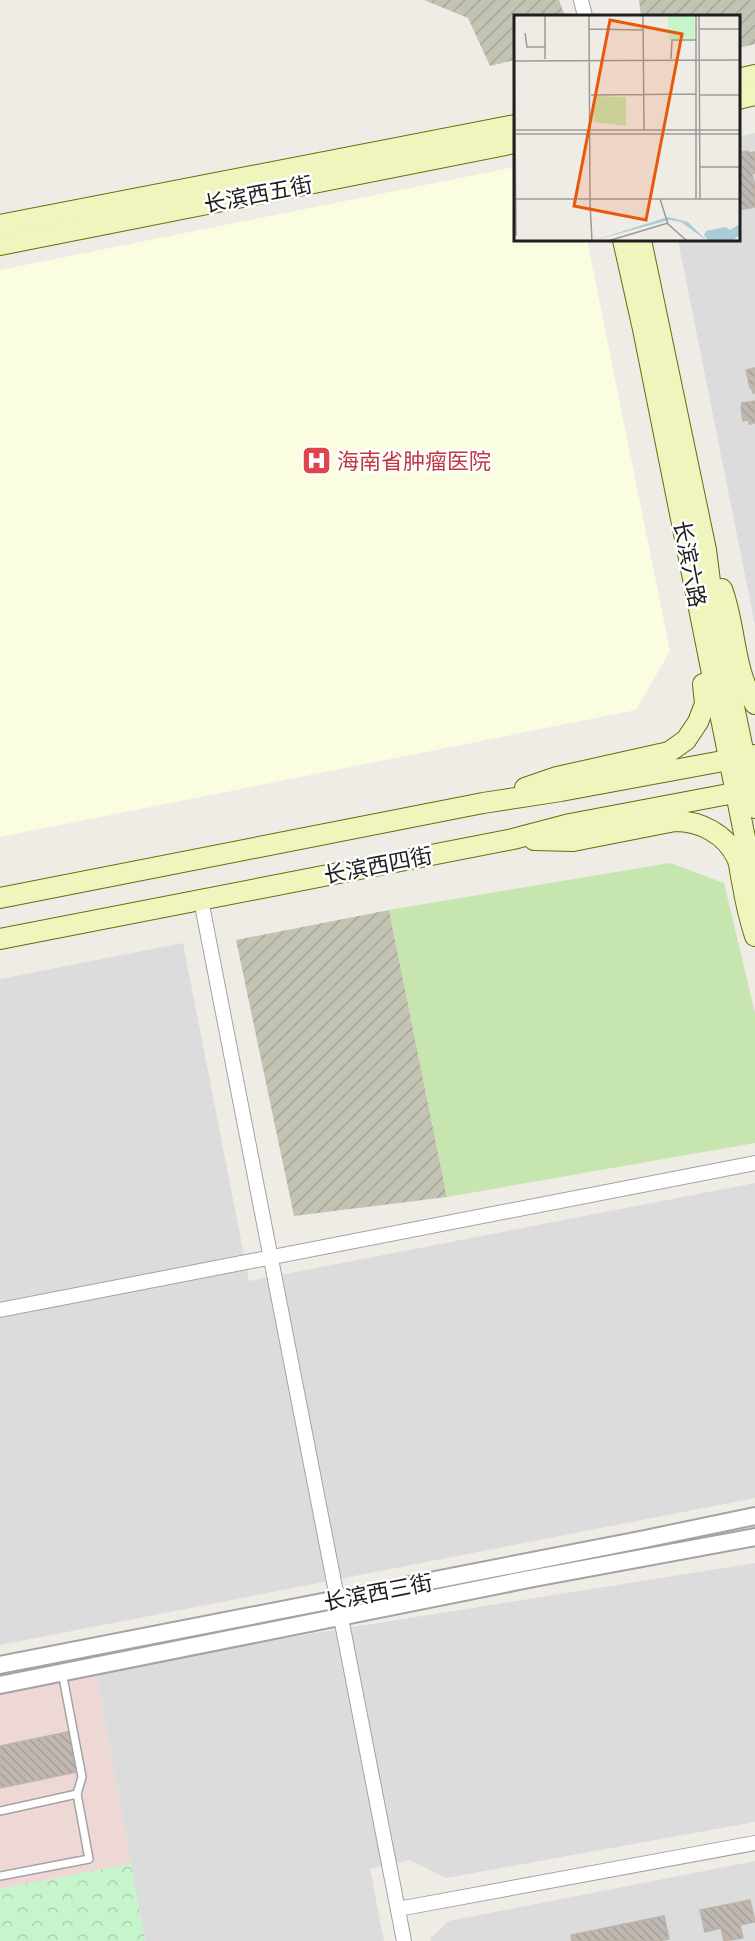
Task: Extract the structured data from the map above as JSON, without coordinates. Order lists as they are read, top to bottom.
{
  "streets": {
    "main road": ["长滨西五街", "长滨六路", "长滨西四街"],
    "street": ["长滨西三街"]
  },
  "crossings": [
    ["长滨六路", "长滨西四街"]
  ],
  "places": {
    "hospital": ["海南省肿瘤医院"]
  }
}
